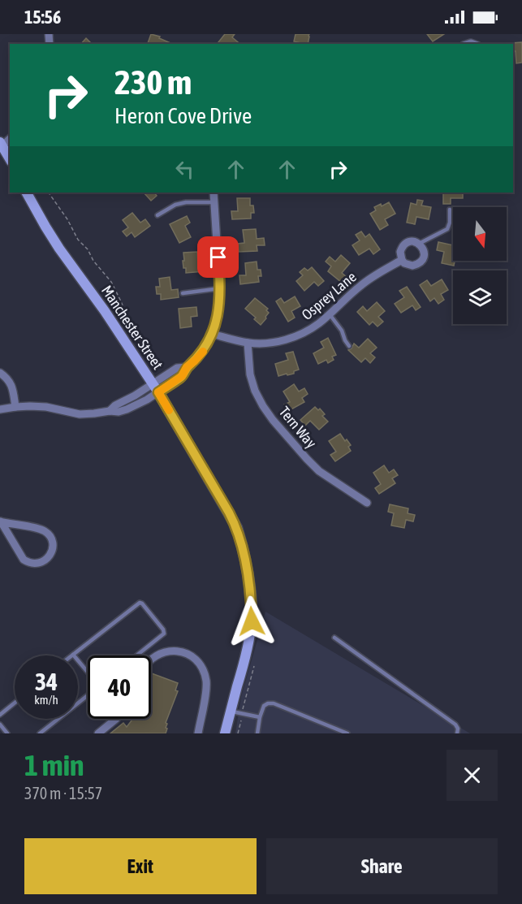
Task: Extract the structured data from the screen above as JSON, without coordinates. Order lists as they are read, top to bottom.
{
  "streets": {
    "street": ["Osprey Lane", "Manchester Street", "Tern Way"]
  },
  "crossings": [
    ["Osprey Lane", "Tern Way"]
  ],
  "north": "bottom",
  "page": {
    "status": "15:56",
    "turn": ["230 m", "Heron Cove Drive"],
    "speed": "34 km/h",
    "limit": "40",
    "heading": ["1 min", "370 m · 15:57"],
    "buttons": ["Exit", "Share"]
  }
}
